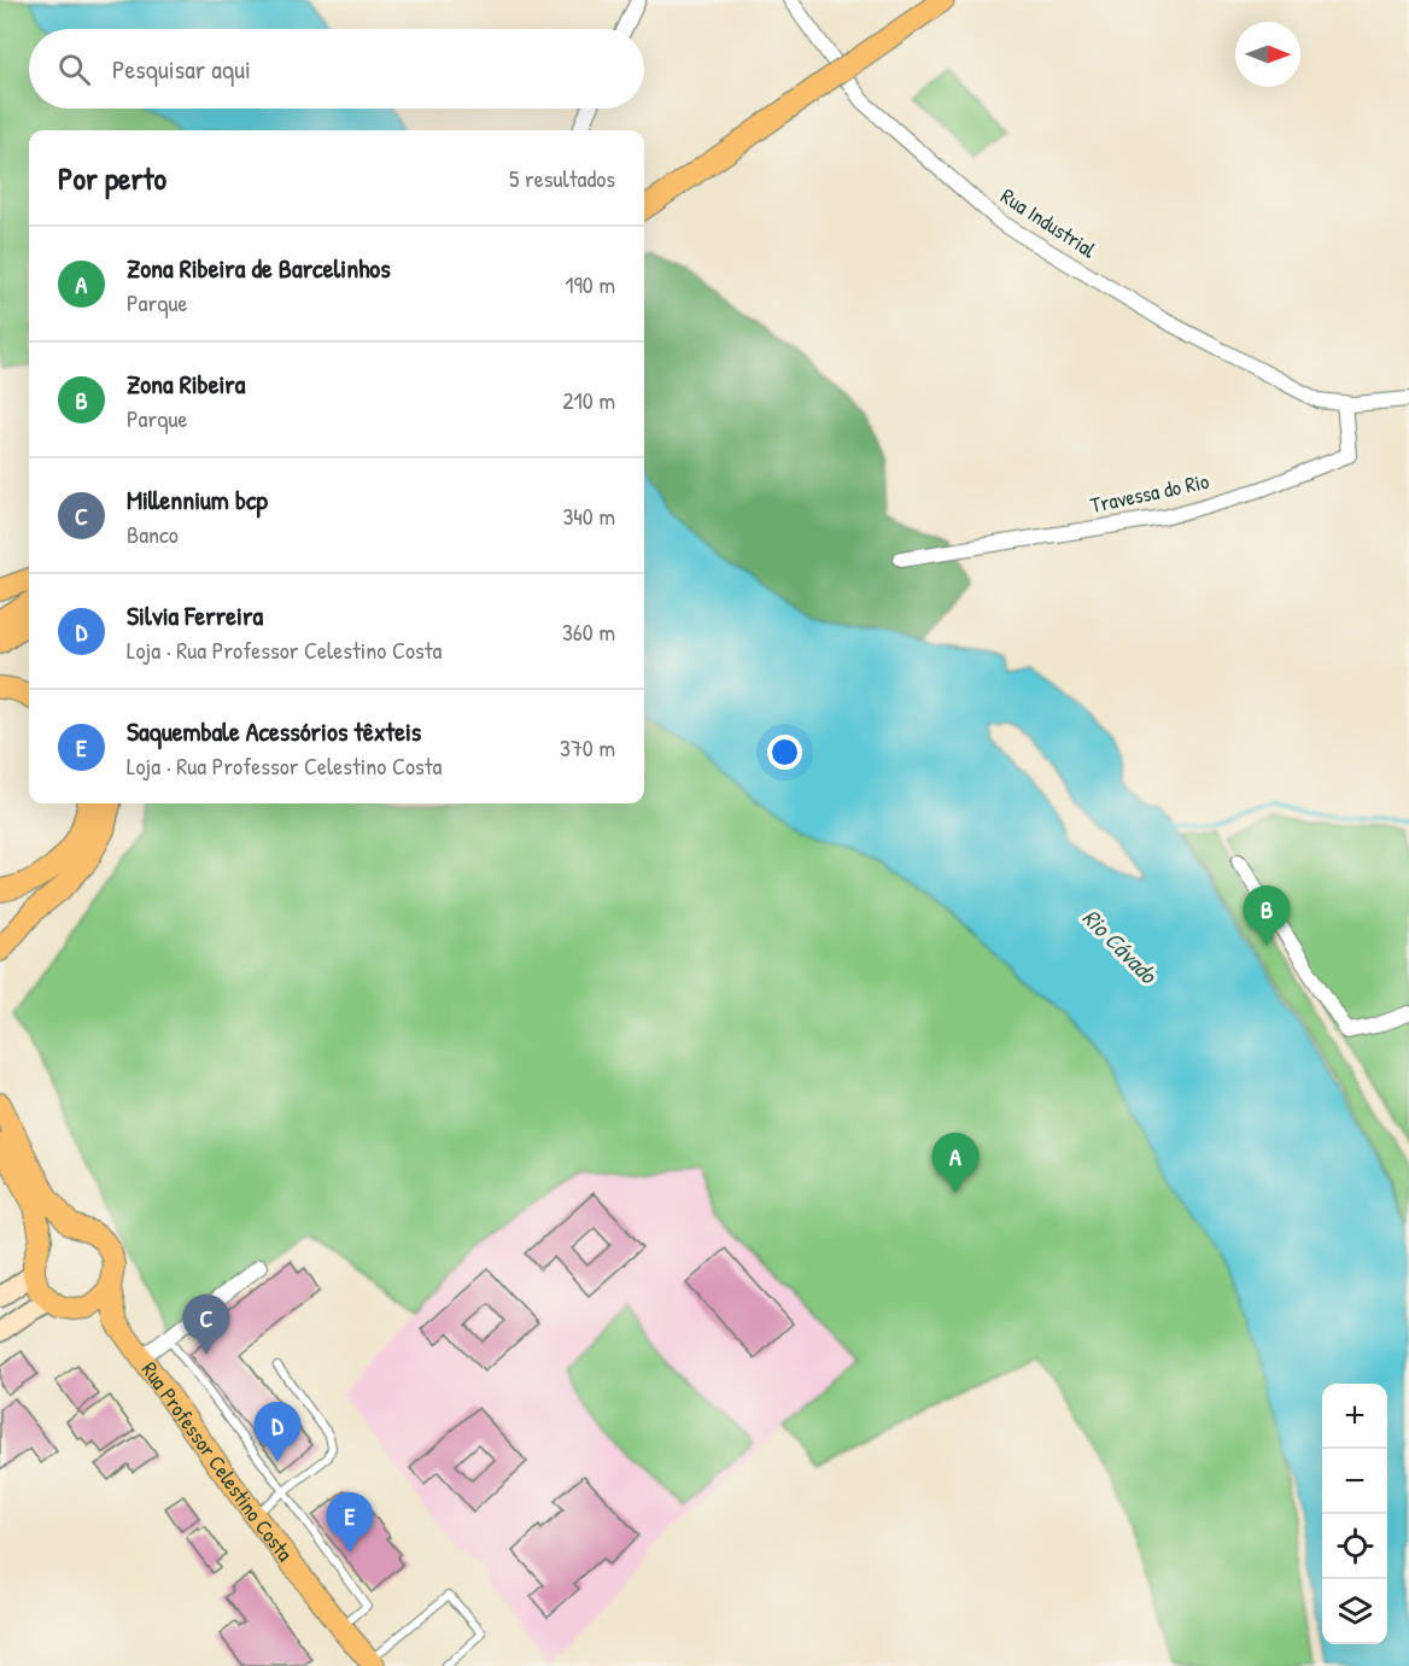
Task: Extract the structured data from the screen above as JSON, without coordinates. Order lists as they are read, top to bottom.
{
  "streets": {
    "main road": ["Rua Professor Celestino Costa"],
    "street": ["Rua Industrial", "Travessa do Rio"]
  },
  "crossings": [
    ["Rua Industrial", "Travessa do Rio"]
  ],
  "water": ["Rio Cávado"],
  "north": "right",
  "page": {
    "search": "Pesquisar aqui",
    "heading": ["Por perto", "5 resultados"],
    "list": [
      {
        "mark": "A",
        "name": "Zona Ribeira de Barcelinhos",
        "note": "Parque",
        "value": "190 m"
      },
      {
        "mark": "B",
        "name": "Zona Ribeira",
        "note": "Parque",
        "value": "210 m"
      },
      {
        "mark": "C",
        "name": "Millennium bcp",
        "note": "Banco",
        "value": "340 m"
      },
      {
        "mark": "D",
        "name": "Silvia Ferreira",
        "note": "Loja · Rua Professor Celestino Costa",
        "value": "360 m"
      },
      {
        "mark": "E",
        "name": "Saquembale Acessórios têxteis",
        "note": "Loja · Rua Professor Celestino Costa",
        "value": "370 m"
      }
    ],
    "pins": [
      "B",
      "A",
      "C",
      "D",
      "E"
    ],
    "map_buttons": ["+", "−"]
  }
}
